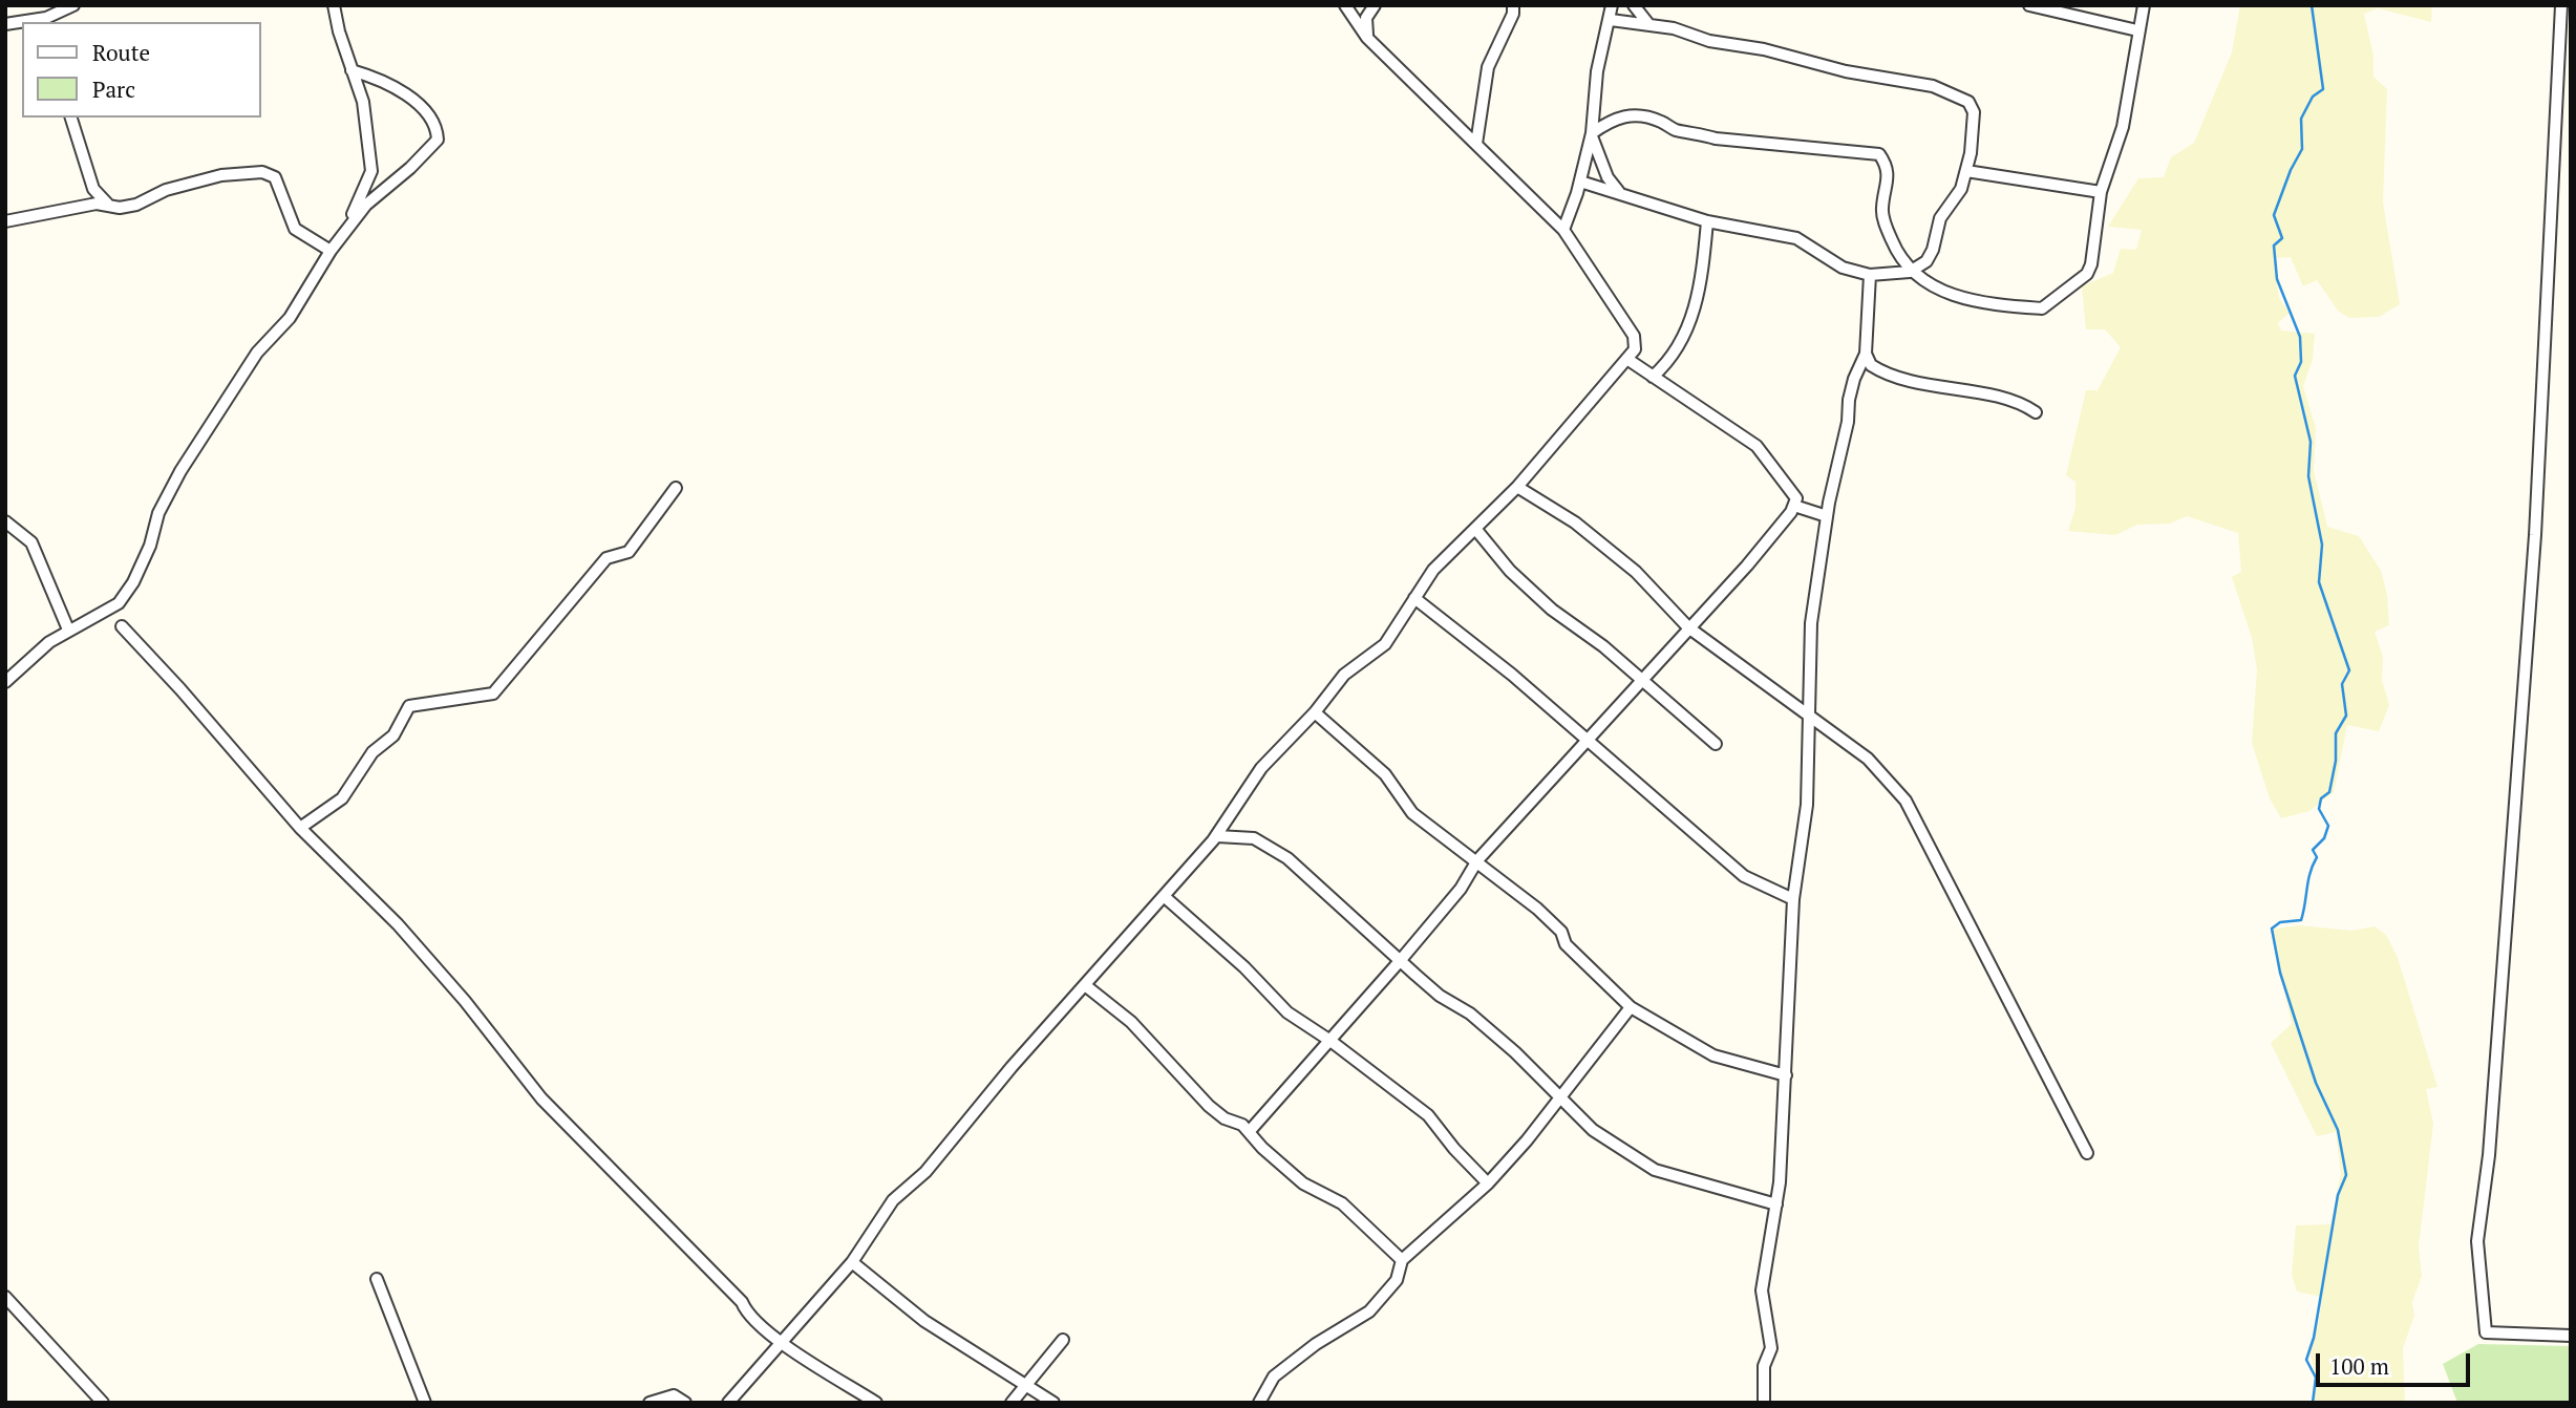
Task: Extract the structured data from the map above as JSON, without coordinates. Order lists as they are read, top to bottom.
{
  "legend": ["Route", "Parc"],
  "scale_bar": "100 m"
}
